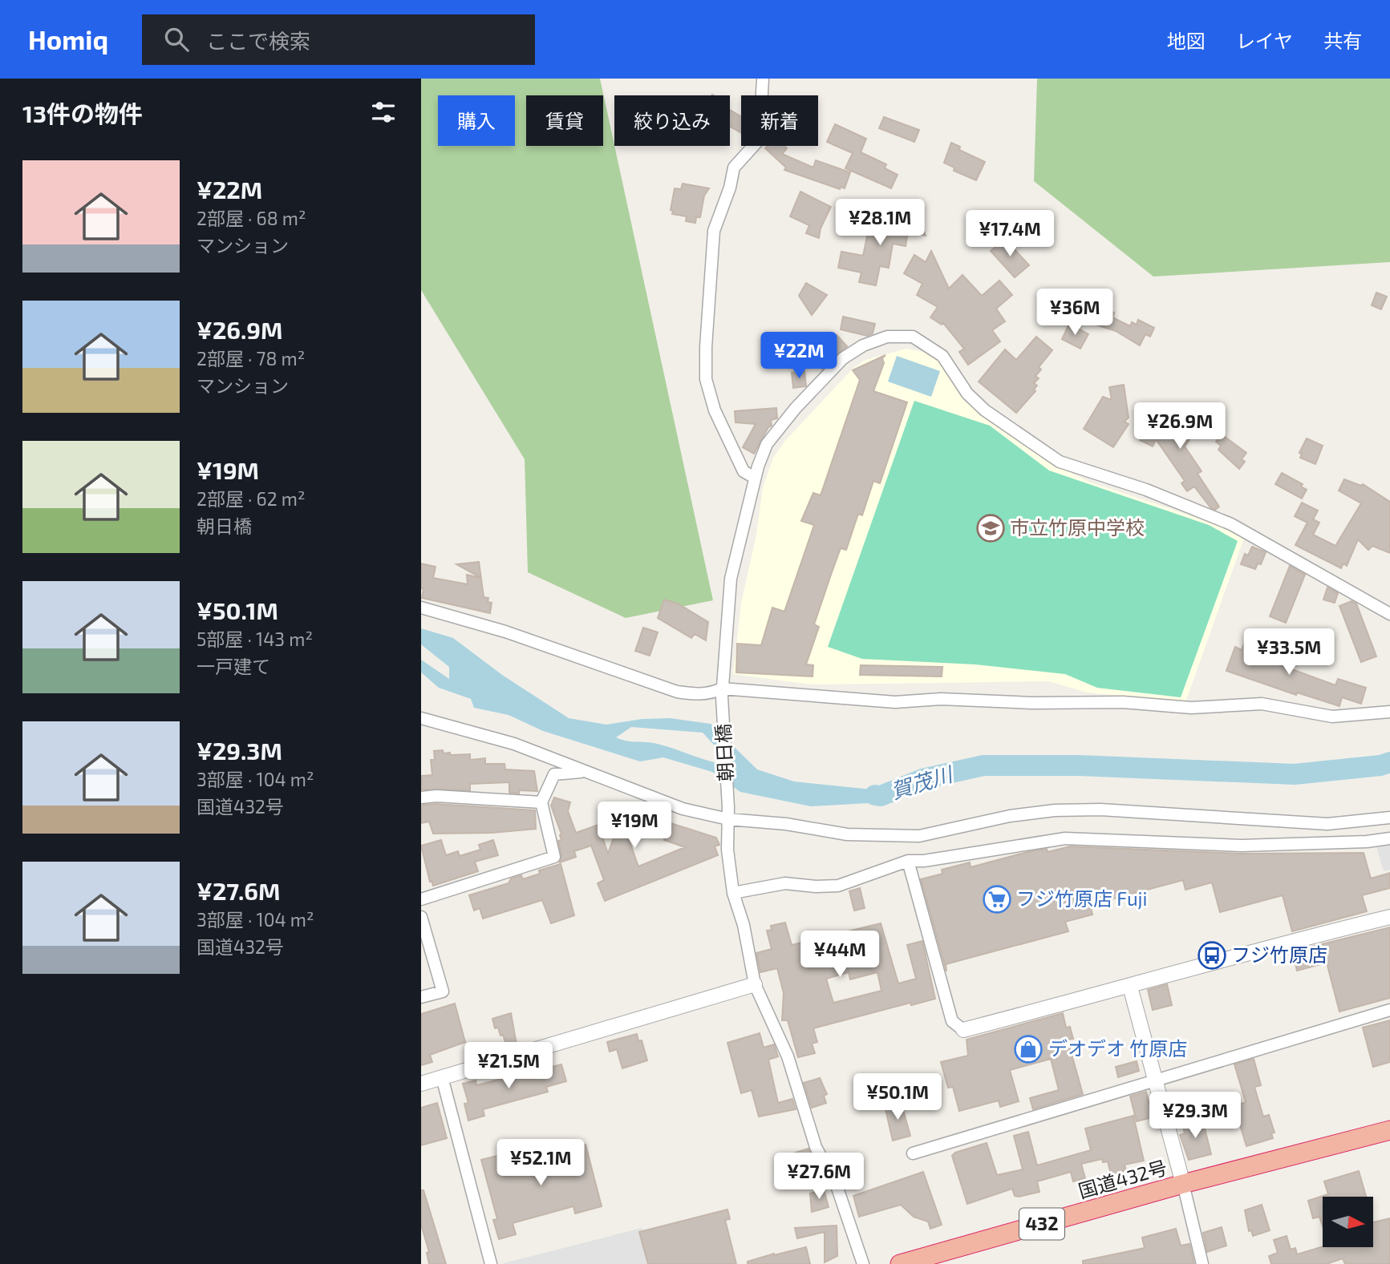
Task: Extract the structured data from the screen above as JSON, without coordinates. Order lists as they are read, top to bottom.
{
  "streets": {
    "highway": ["国道432号", "432"],
    "street": ["朝日橋"]
  },
  "water": ["賀茂川"],
  "places": {
    "school or university": ["市立竹原中学校"],
    "supermarket": ["フジ竹原店 Fuji"],
    "bus stop": ["フジ竹原店"],
    "shop": ["デオデオ 竹原店"]
  },
  "north": "right",
  "page": {
    "header": "Homiq",
    "search": "ここで検索",
    "nav": ["地図", "レイヤ", "共有"],
    "heading": "13件の物件",
    "chip": [
      "購入",
      "賃貸",
      "絞り込み",
      "新着"
    ],
    "list": [
      {
        "name": "¥22M",
        "note": "2部屋 · 68 m² · マンション"
      },
      {
        "name": "¥26.9M",
        "note": "2部屋 · 78 m² · マンション"
      },
      {
        "name": "¥19M",
        "note": "2部屋 · 62 m² · 朝日橋"
      },
      {
        "name": "¥50.1M",
        "note": "5部屋 · 143 m² · 一戸建て"
      },
      {
        "name": "¥29.3M",
        "note": "3部屋 · 104 m² · 国道432号"
      },
      {
        "name": "¥27.6M",
        "note": "3部屋 · 104 m² · 国道432号"
      }
    ],
    "price": [
      "¥28.1M",
      "¥17.4M",
      "¥36M",
      "¥22M",
      "¥26.9M",
      "¥33.5M",
      "¥19M",
      "¥44M",
      "¥21.5M",
      "¥50.1M",
      "¥29.3M",
      "¥52.1M",
      "¥27.6M"
    ]
  }
}
